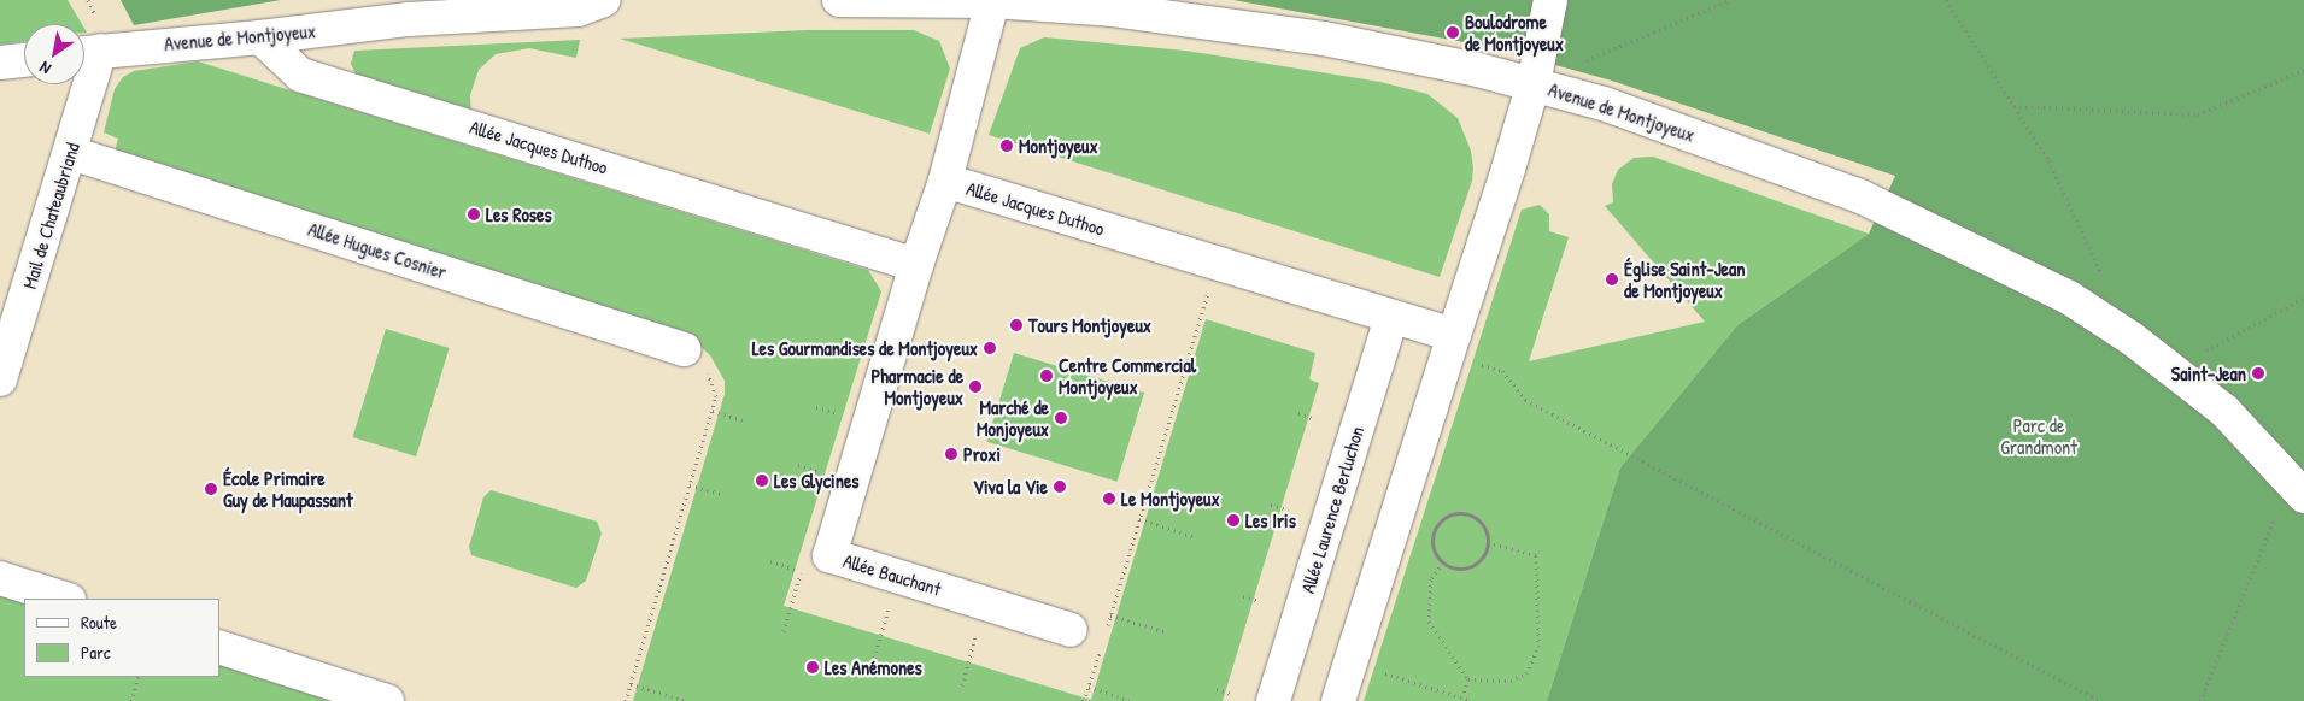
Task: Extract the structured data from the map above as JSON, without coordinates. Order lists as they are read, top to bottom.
{
  "streets": {
    "street": [
      "Avenue de Montjoyeux",
      "Allée Jacques Duthoo",
      "Mail de Chateaubriand",
      "Allée Hugues Cosnier",
      "Allée Laurence Berluchon",
      "Allée Bauchant"
    ]
  },
  "crossings": [
    ["Avenue de Montjoyeux", "Allée Jacques Duthoo"],
    ["Avenue de Montjoyeux", "Mail de Chateaubriand"],
    ["Allée Jacques Duthoo", "Allée Laurence Berluchon"],
    ["Allée Jacques Duthoo", "Allée Bauchant"],
    ["Mail de Chateaubriand", "Allée Hugues Cosnier"]
  ],
  "parks": ["Parc de Grandmont"],
  "places": [
    "Boulodrome de Montjoyeux",
    "Montjoyeux",
    "Les Roses",
    "Église Saint-Jean de Montjoyeux",
    "Tours Montjoyeux",
    "Les Gourmandises de Montjoyeux",
    "Saint-Jean",
    "Centre Commercial Montjoyeux",
    "Pharmacie de Montjoyeux",
    "Marché de Monjoyeux",
    "Proxi",
    "Les Glycines",
    "Viva la Vie",
    "École Primaire Guy de Maupassant",
    "Le Montjoyeux",
    "Les Iris",
    "Les Anémones"
  ],
  "legend": ["Route", "Parc"],
  "north": "bottom left"
}
